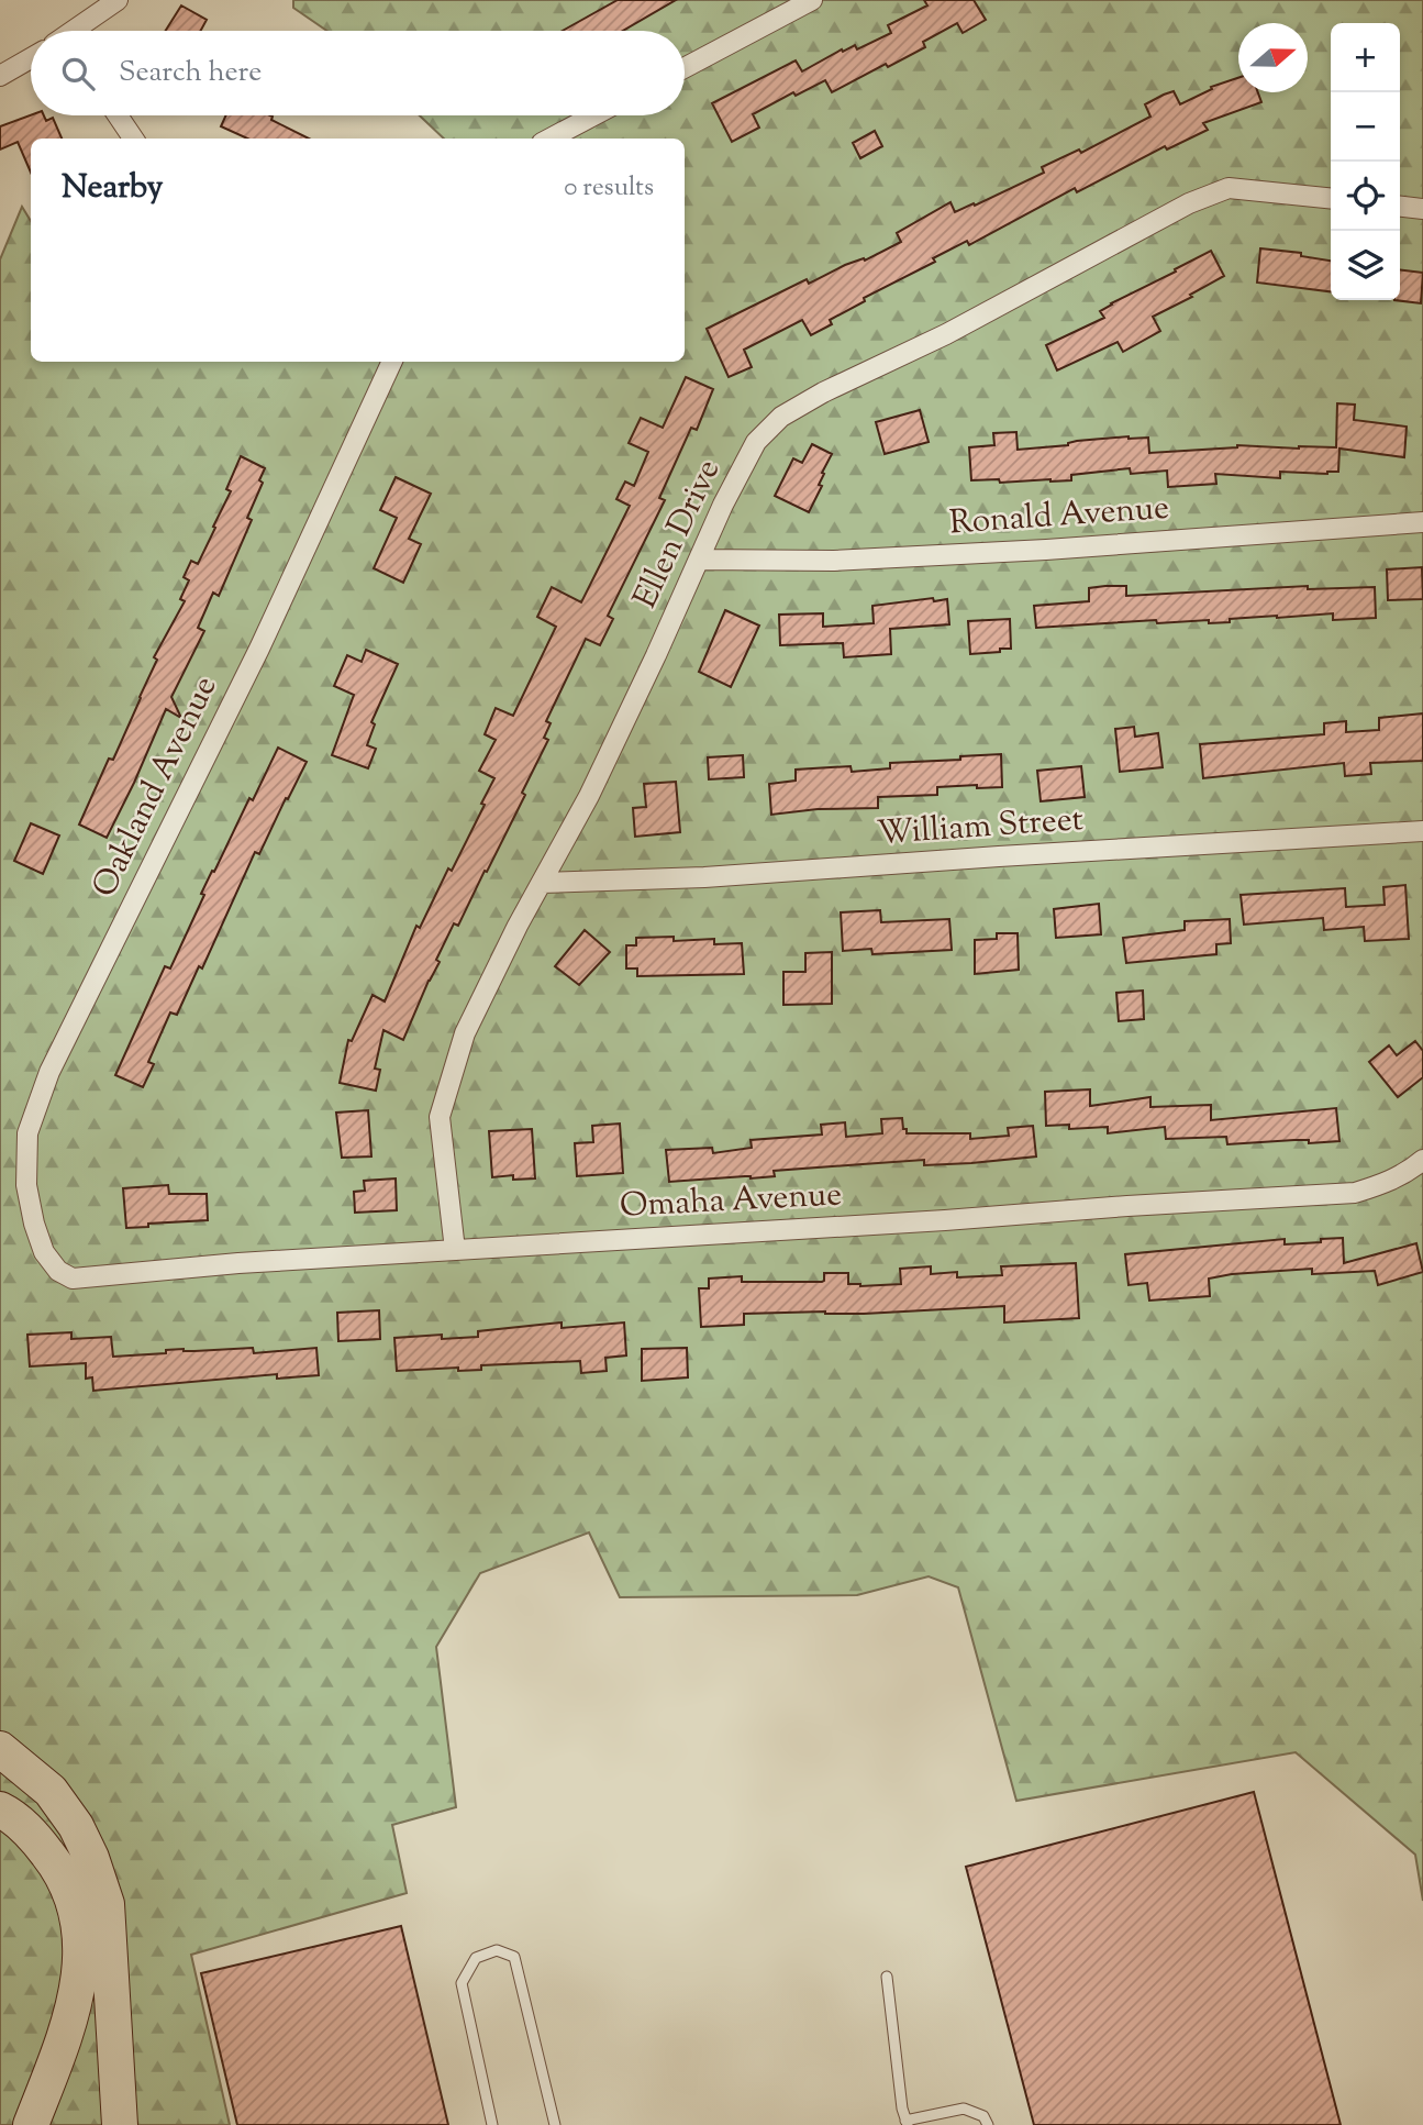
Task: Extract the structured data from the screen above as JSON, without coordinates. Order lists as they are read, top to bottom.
{
  "streets": {
    "street": [
      "Ronald Avenue",
      "Ellen Drive",
      "Oakland Avenue",
      "William Street",
      "Omaha Avenue"
    ]
  },
  "crossings": [
    ["Ronald Avenue", "Ellen Drive"],
    ["Ellen Drive", "William Street"],
    ["Ellen Drive", "Omaha Avenue"],
    ["Oakland Avenue", "Omaha Avenue"]
  ],
  "north": "right",
  "page": {
    "map_buttons": ["+", "−"],
    "search": "Search here",
    "heading": ["Nearby", "0 results"]
  }
}
